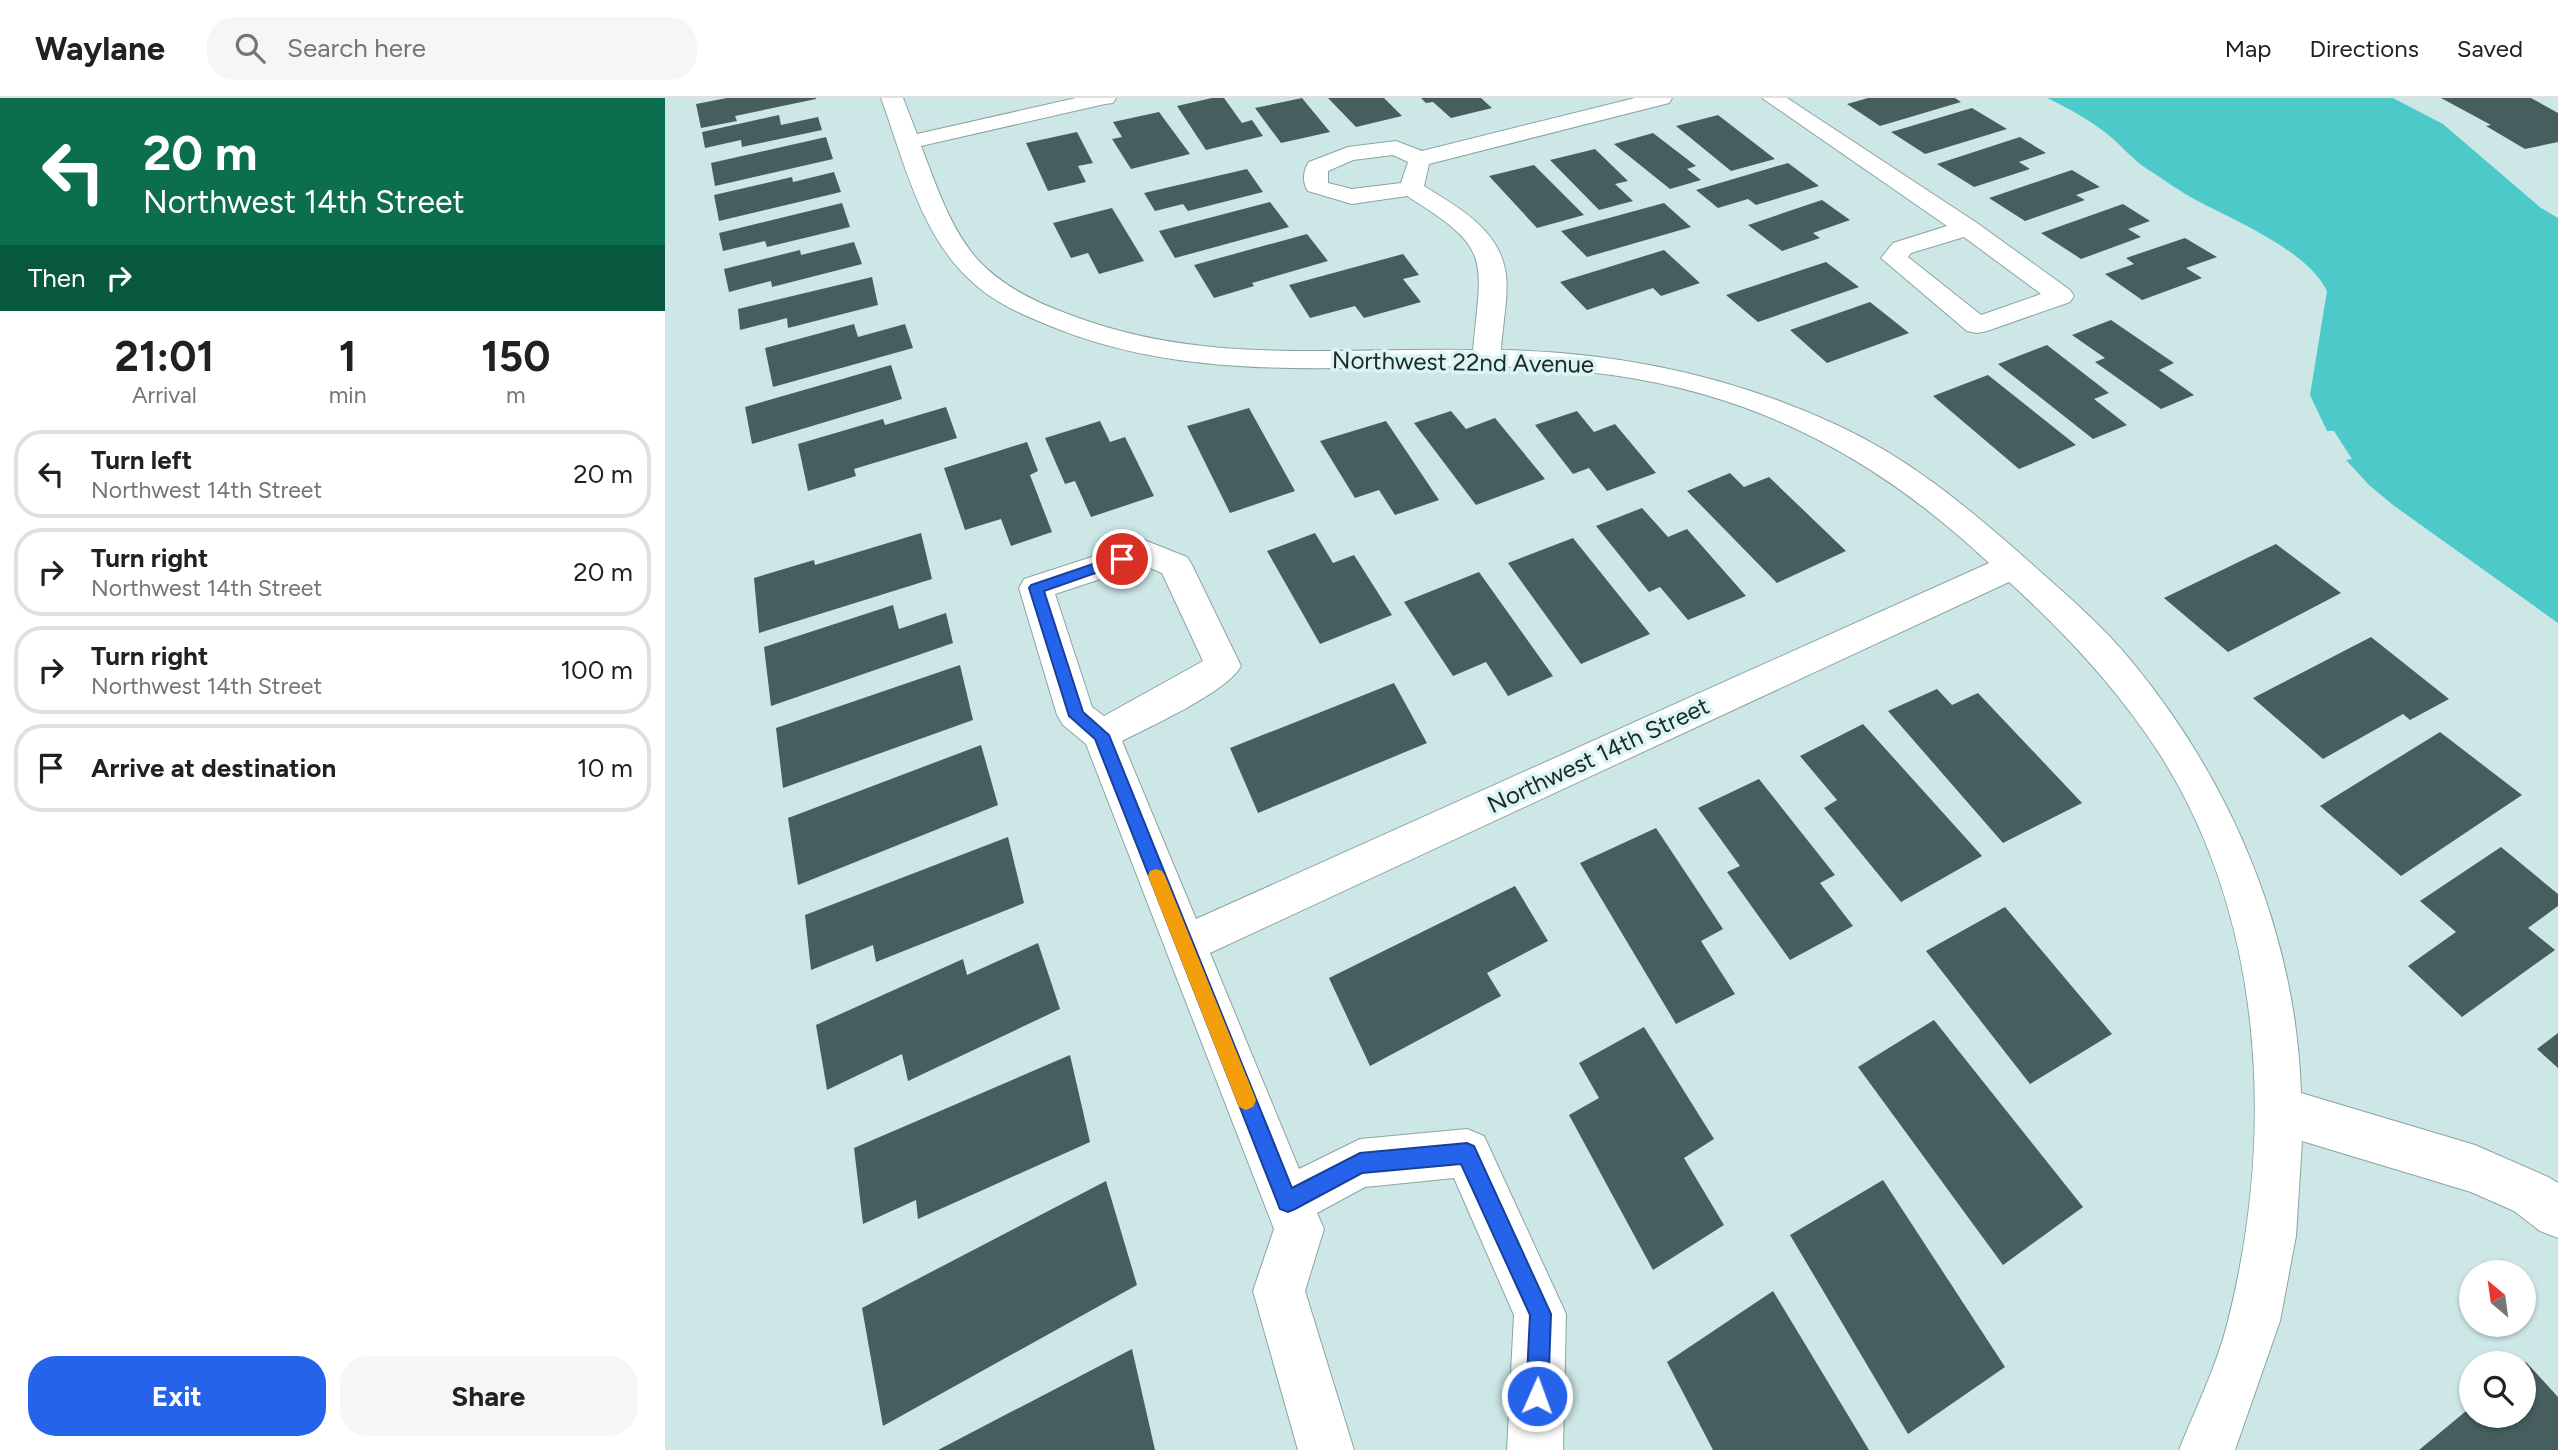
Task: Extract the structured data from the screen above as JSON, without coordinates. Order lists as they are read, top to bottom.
{
  "streets": {
    "street": ["Northwest 22nd Avenue", "Northwest 14th Street"]
  },
  "crossings": [
    ["Northwest 22nd Avenue", "Northwest 14th Street"]
  ],
  "north": "top left",
  "page": {
    "header": "Waylane",
    "search": "Search here",
    "nav": ["Map", "Directions", "Saved"],
    "turn": ["20 m", "Northwest 14th Street"],
    "then": "Then",
    "eta": [
      "21:01",
      "Arrival",
      "1",
      "min",
      "150",
      "m"
    ],
    "list": [
      {
        "name": "Turn left",
        "note": "Northwest 14th Street",
        "value": "20 m"
      },
      {
        "name": "Turn right",
        "note": "Northwest 14th Street",
        "value": "20 m"
      },
      {
        "name": "Turn right",
        "note": "Northwest 14th Street",
        "value": "100 m"
      },
      {
        "name": "Arrive at destination",
        "value": "10 m"
      }
    ],
    "buttons": ["Exit", "Share"]
  }
}
